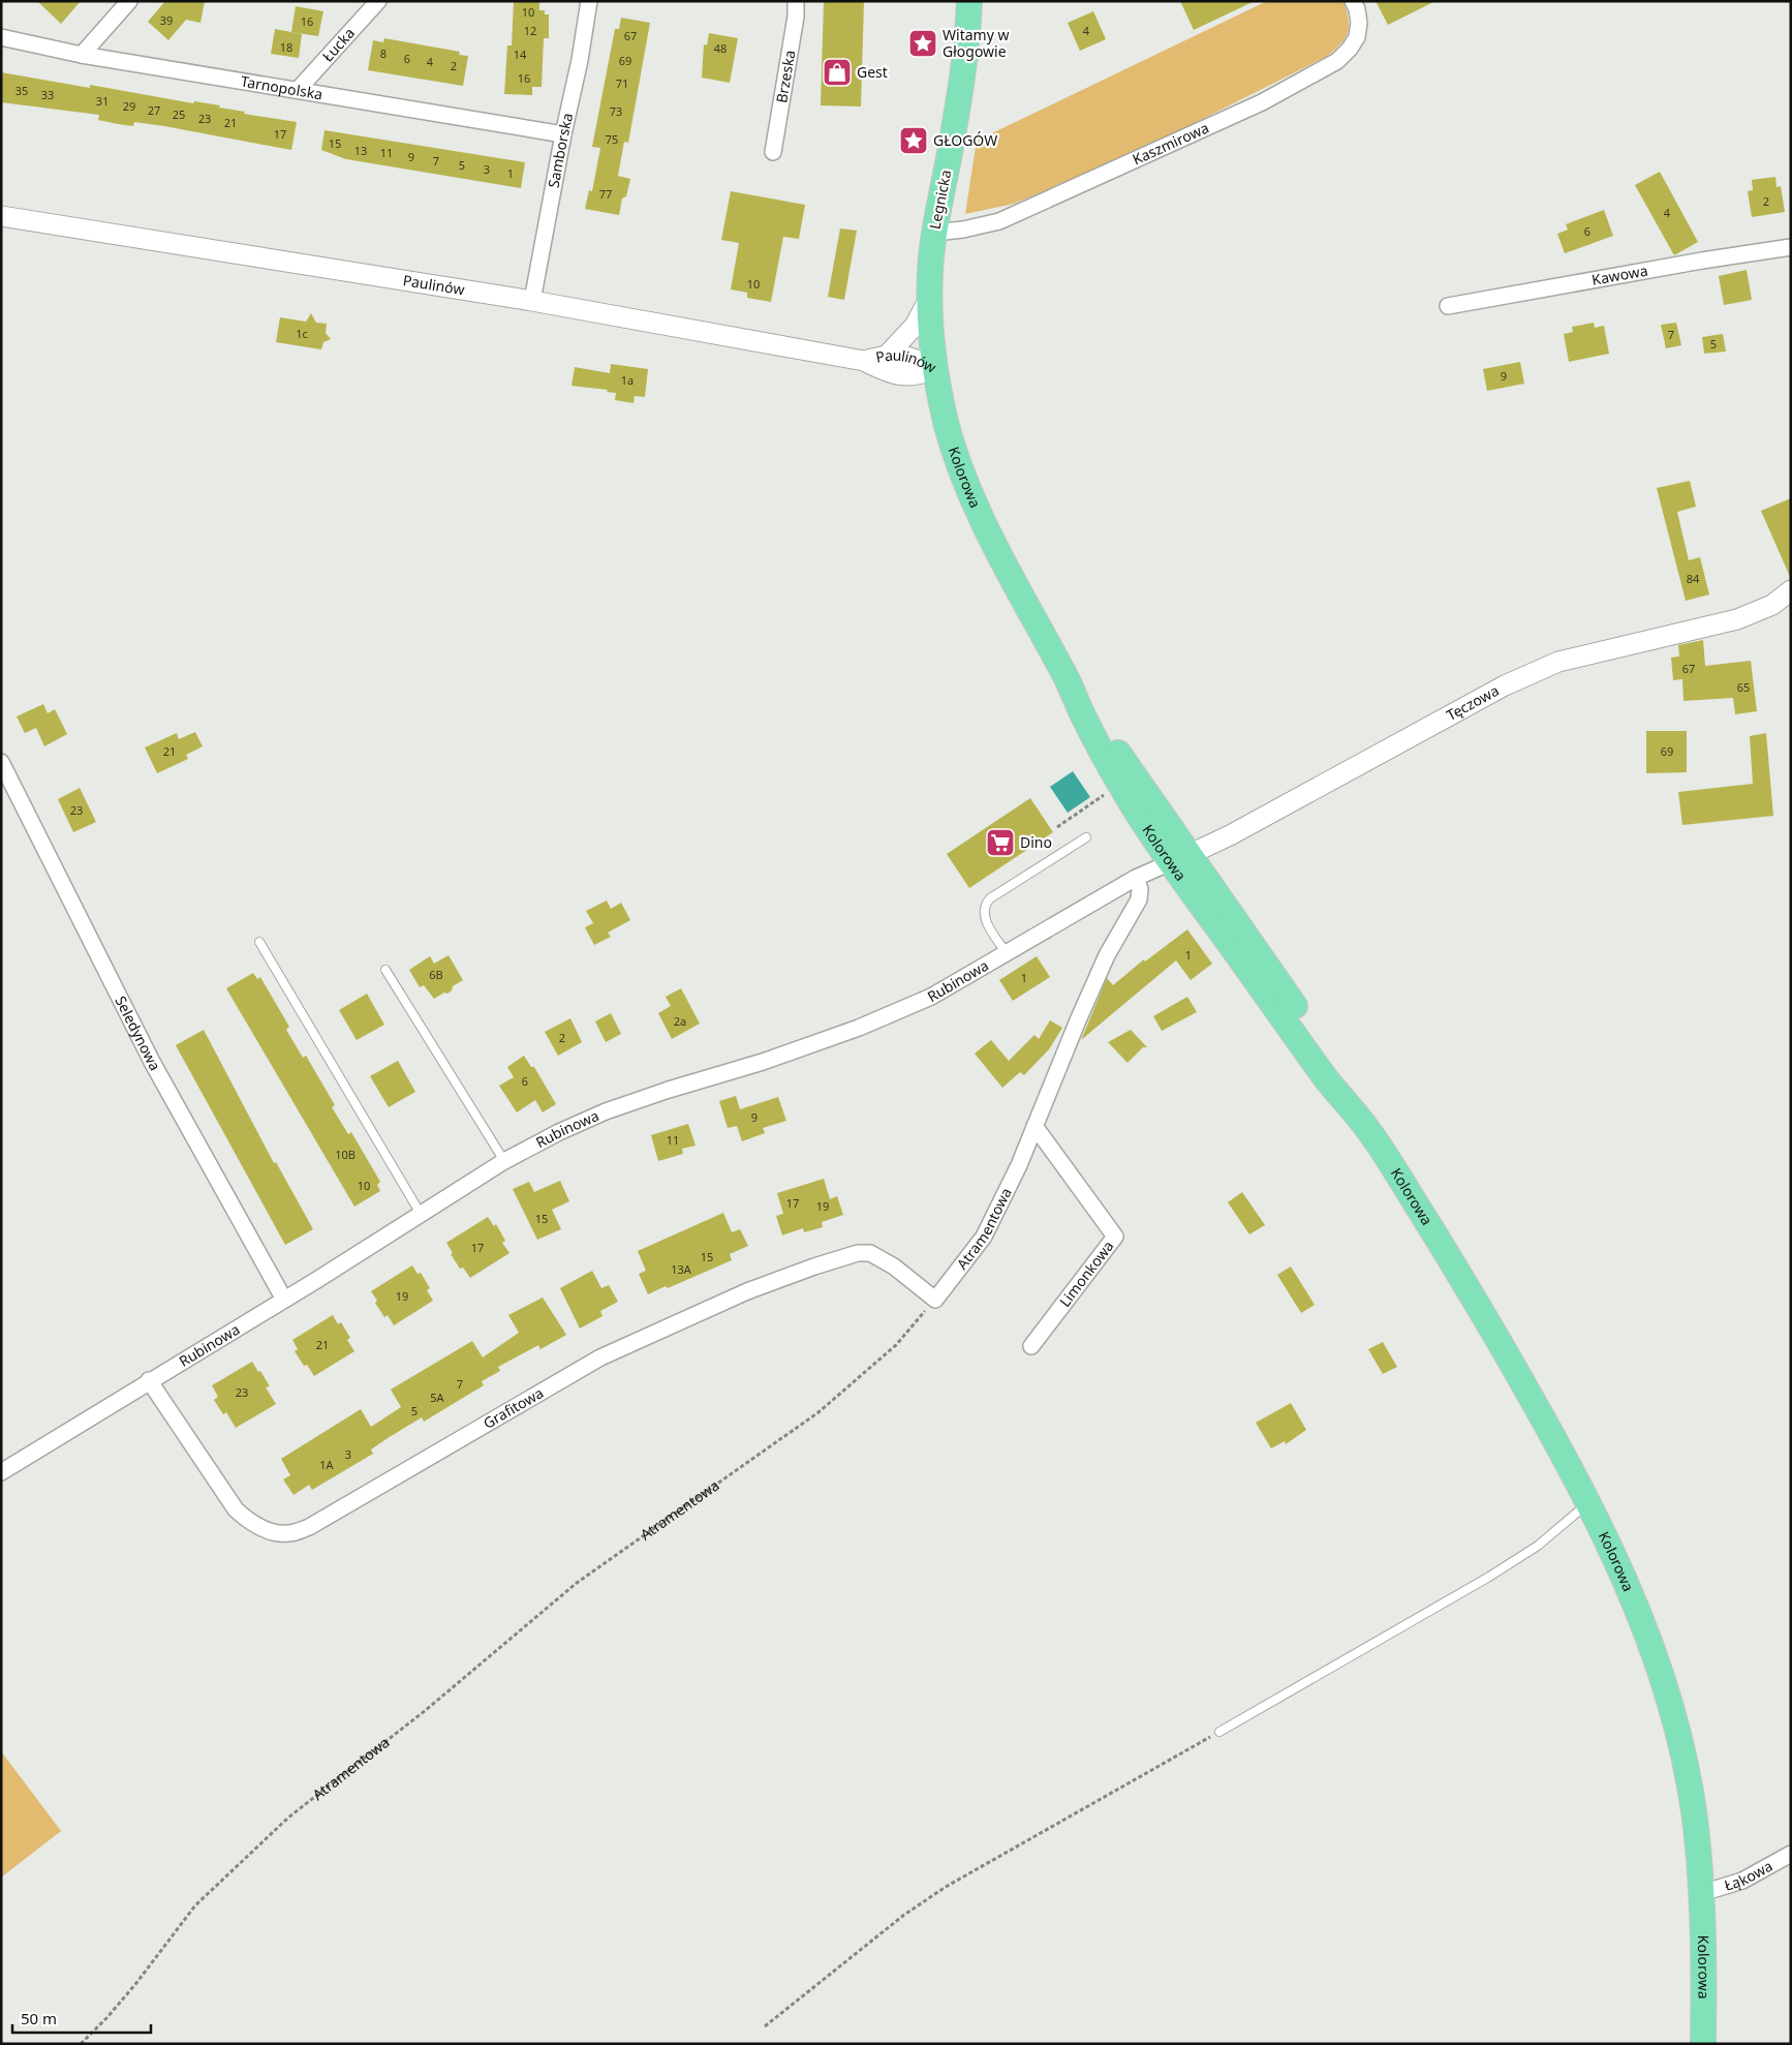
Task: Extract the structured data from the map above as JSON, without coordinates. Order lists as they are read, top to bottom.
{
  "streets": {
    "main road": ["Legnicka", "Kolorowa"],
    "street": [
      "Łucka",
      "Brzeska",
      "Tarnopolska",
      "Kaszmirowa",
      "Samborska",
      "Kawowa",
      "Paulinów",
      "Tęczowa",
      "Rubinowa",
      "Seledynowa",
      "Atramentowa",
      "Limonkowa",
      "Grafitowa",
      "Łąkowa"
    ]
  },
  "crossings": [
    ["Łucka", "Tarnopolska"],
    ["Tarnopolska", "Samborska"],
    ["Kaszmirowa", "Legnicka"],
    ["Samborska", "Paulinów"],
    ["Legnicka", "Paulinów"],
    ["Legnicka", "Kolorowa"],
    ["Paulinów", "Kolorowa"],
    ["Kolorowa", "Tęczowa"],
    ["Kolorowa", "Rubinowa"],
    ["Kolorowa", "Łąkowa"],
    ["Tęczowa", "Rubinowa"],
    ["Rubinowa", "Seledynowa"],
    ["Rubinowa", "Atramentowa"],
    ["Rubinowa", "Grafitowa"],
    ["Atramentowa", "Limonkowa"],
    ["Atramentowa", "Grafitowa"]
  ],
  "places": {
    "place": ["Witamy w Głogowie", "GŁOGÓW"],
    "shop": ["Gest"],
    "supermarket": ["Dino"]
  },
  "house_numbers": [
    "10",
    "39",
    "16",
    "12",
    "4",
    "67",
    "18",
    "48",
    "8",
    "14",
    "6",
    "69",
    "4",
    "2",
    "16",
    "71",
    "35",
    "33",
    "31",
    "29",
    "27",
    "73",
    "25",
    "23",
    "21",
    "17",
    "75",
    "15",
    "13",
    "11",
    "9",
    "7",
    "5",
    "3",
    "1",
    "77",
    "2",
    "4",
    "6",
    "10",
    "1c",
    "7",
    "5",
    "9",
    "1a",
    "84",
    "67",
    "65",
    "21",
    "69",
    "23",
    "1",
    "6B",
    "1",
    "2a",
    "2",
    "6",
    "9",
    "11",
    "10B",
    "10",
    "17",
    "19",
    "15",
    "17",
    "15",
    "13A",
    "19",
    "21",
    "7",
    "23",
    "5A",
    "5",
    "3",
    "1A"
  ],
  "scale_bar": "50 m"
}
